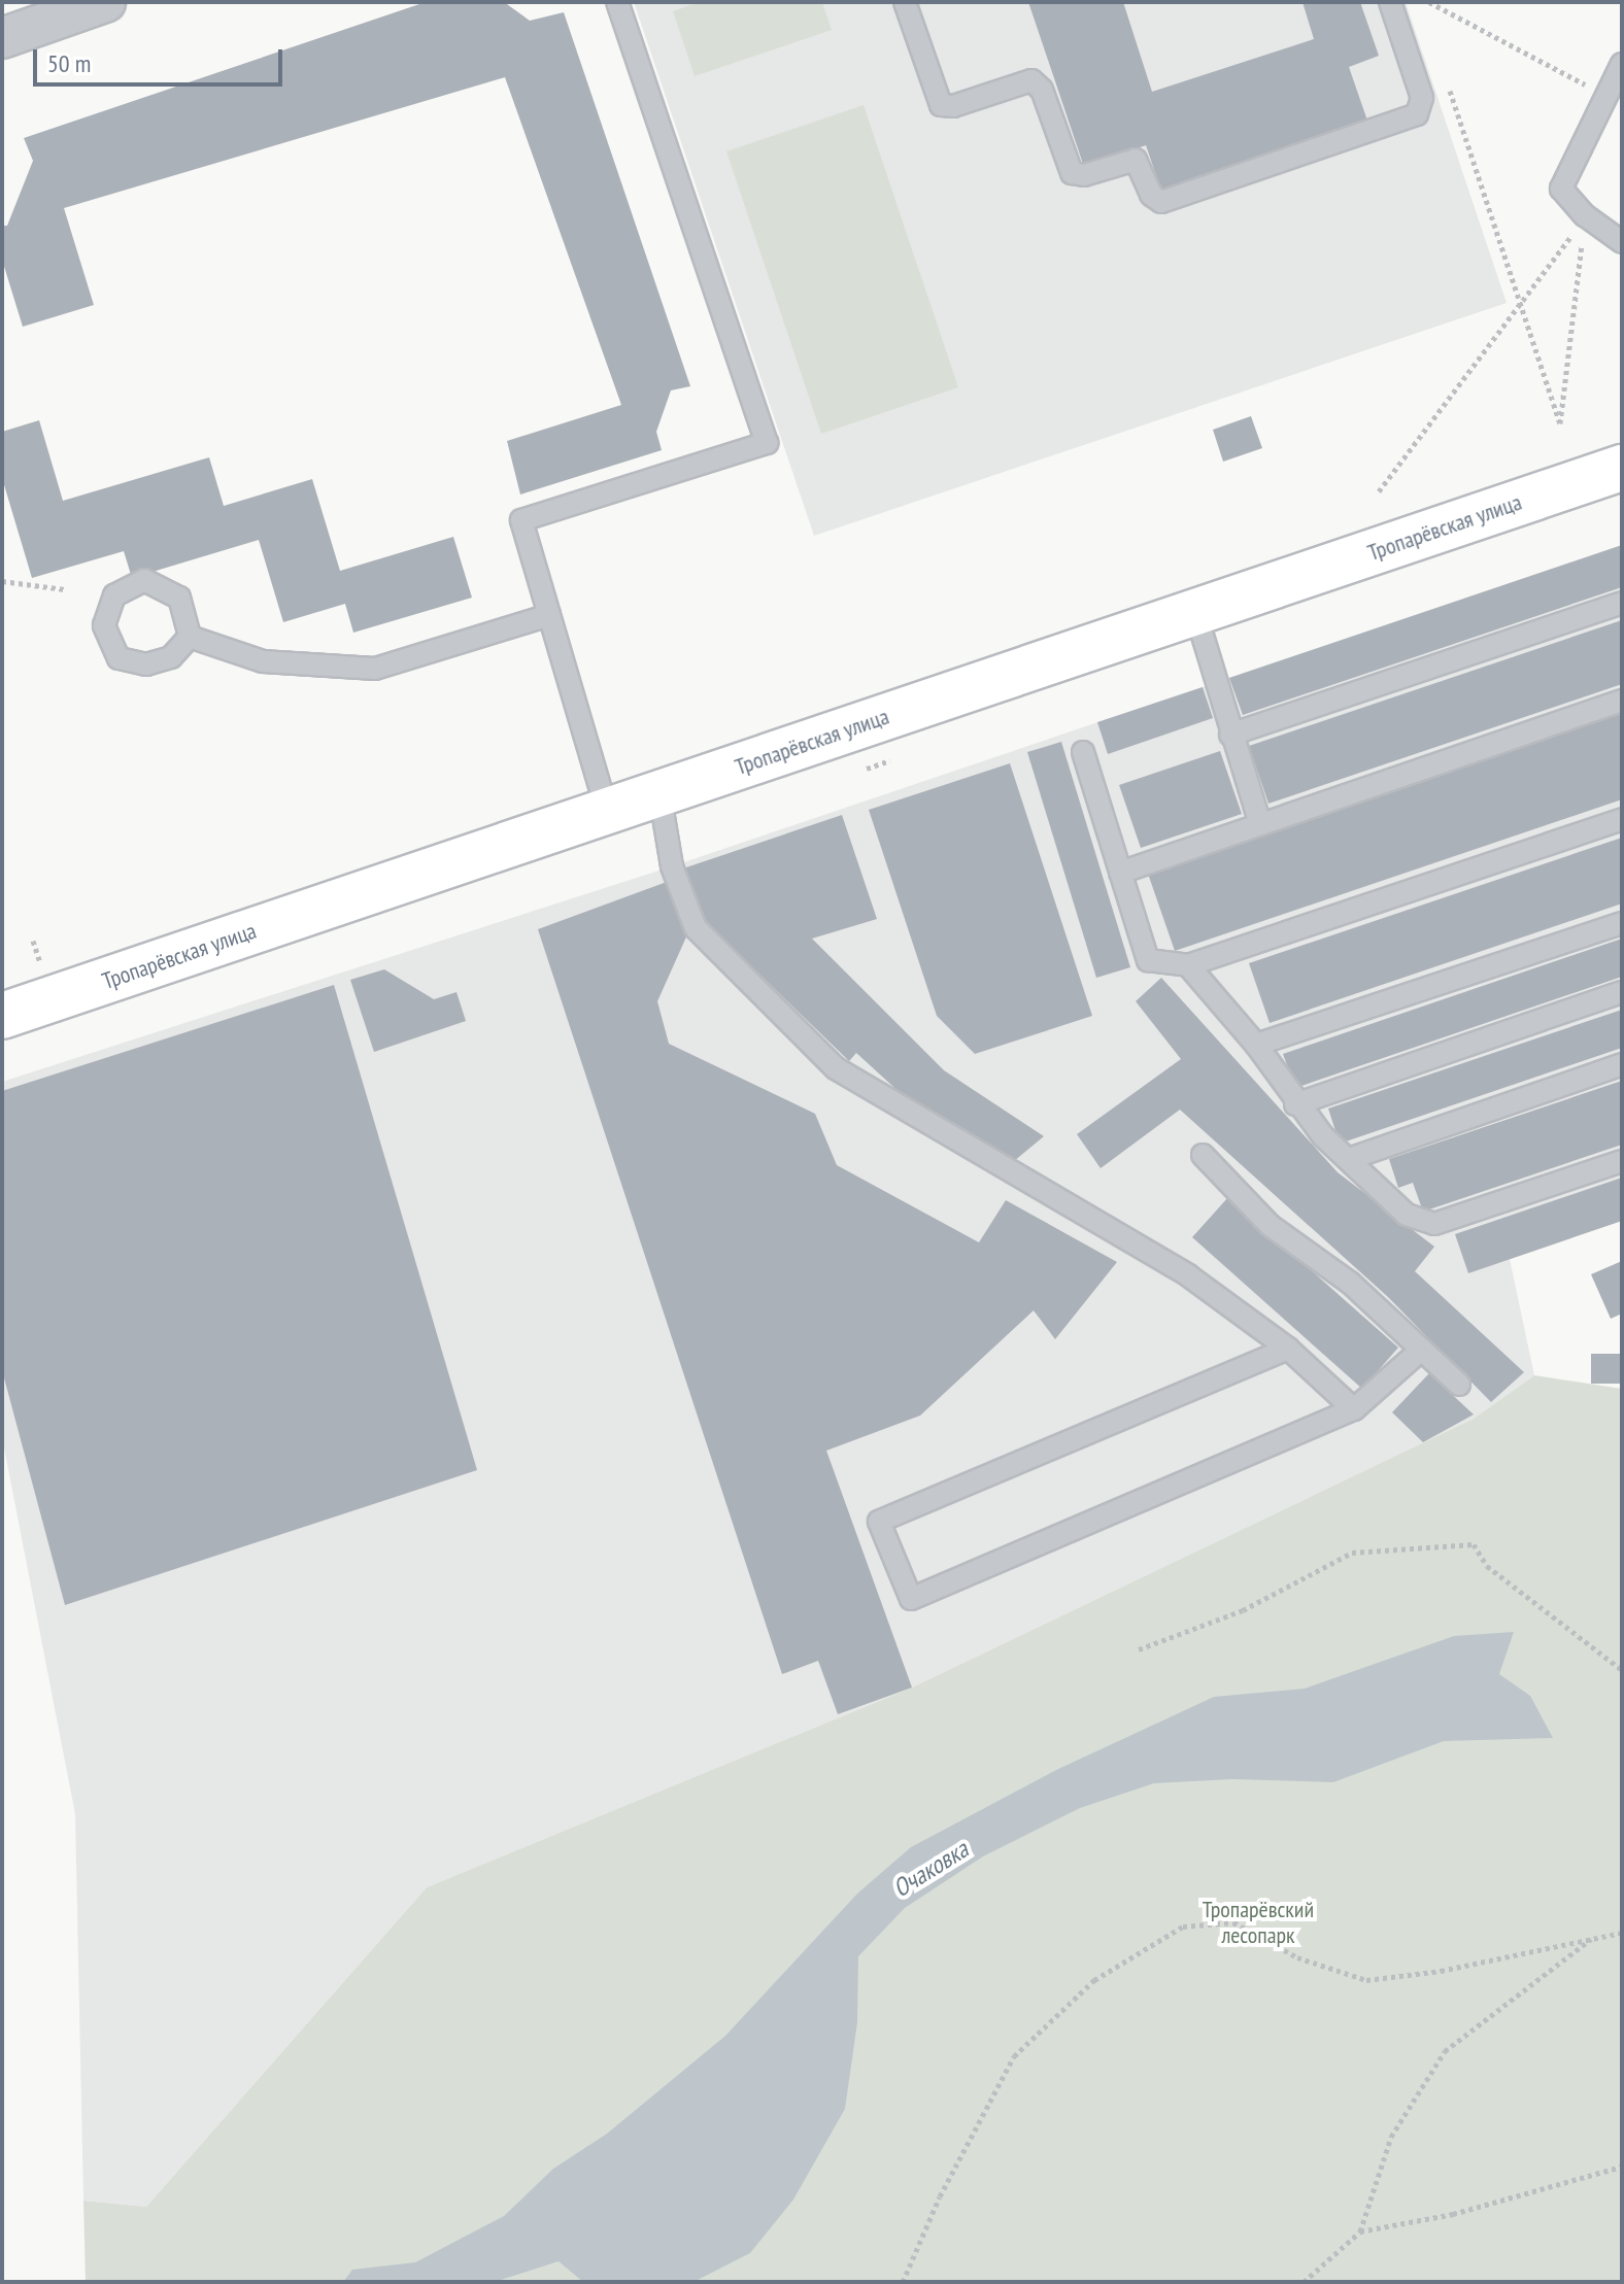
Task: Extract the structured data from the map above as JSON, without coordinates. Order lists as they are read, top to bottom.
{
  "streets": {
    "street": ["Тропарёвская улица"]
  },
  "water": ["Очаковка"],
  "parks": ["Тропарёвский лесопарк"],
  "scale_bar": "50 m"
}
